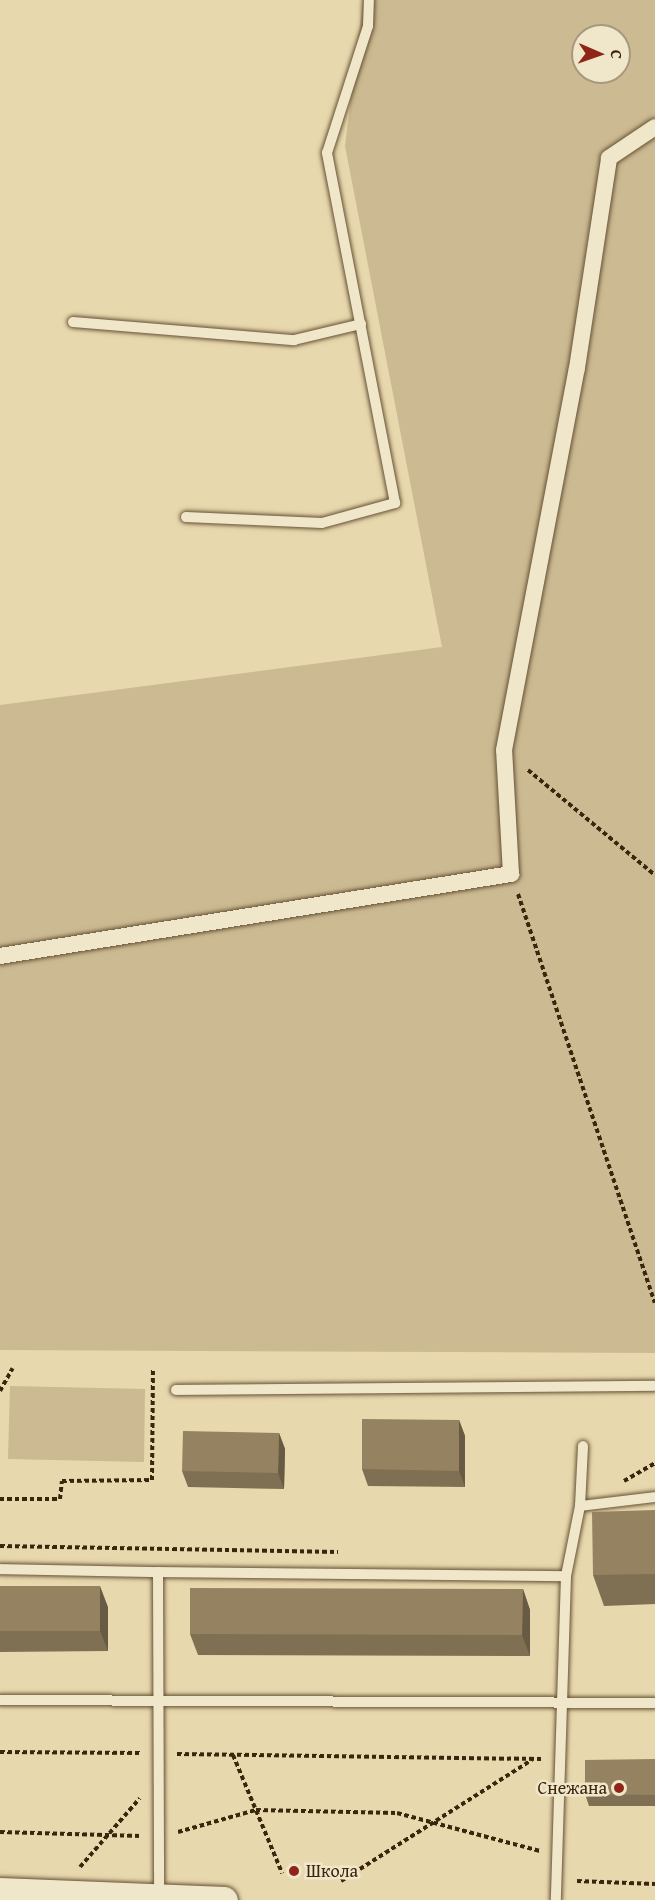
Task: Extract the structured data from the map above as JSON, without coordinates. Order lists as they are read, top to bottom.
{
  "places": ["Снежана", "Школа"],
  "north": "right"
}
